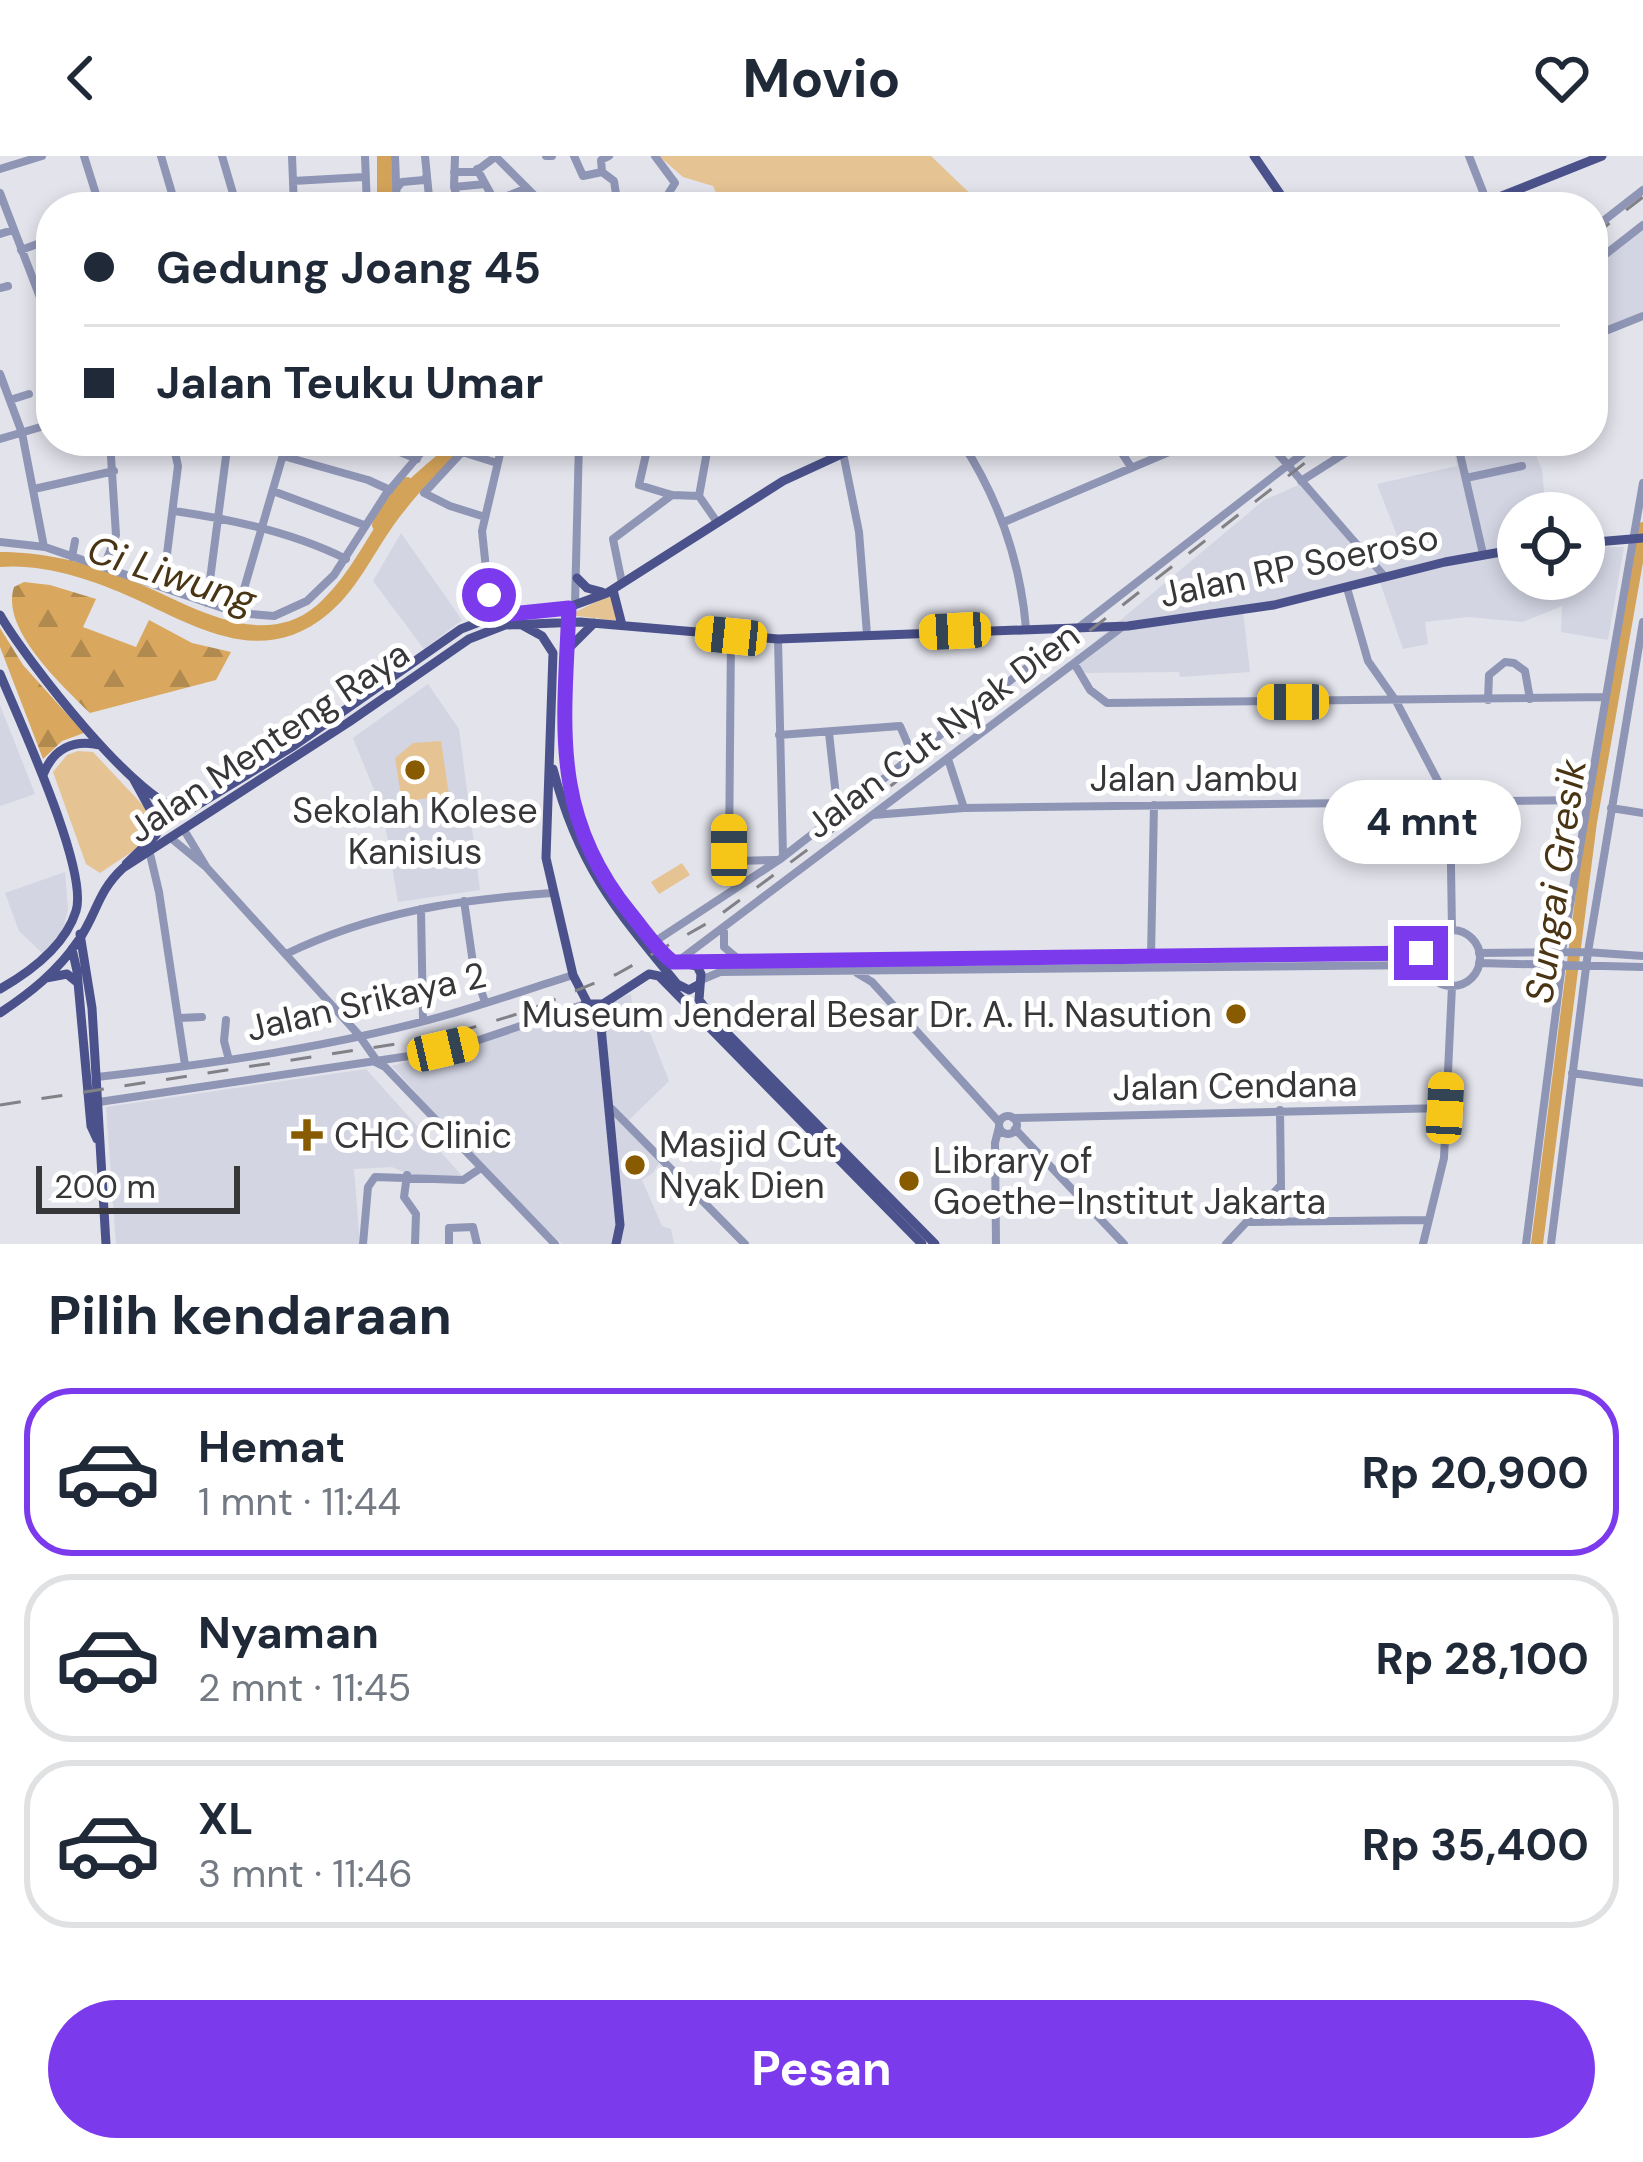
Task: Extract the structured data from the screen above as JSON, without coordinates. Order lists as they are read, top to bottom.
{
  "streets": {
    "main road": ["Jalan RP Soeroso", "Jalan Menteng Raya"],
    "street": [
      "Jalan Cut Nyak Dien",
      "Jalan Jambu",
      "Jalan Srikaya 2",
      "Jalan Cendana"
    ]
  },
  "crossings": [
    ["Jalan RP Soeroso", "Jalan Cut Nyak Dien"],
    ["Jalan RP Soeroso", "Jalan Menteng Raya"],
    ["Jalan Cut Nyak Dien", "Jalan Jambu"]
  ],
  "water": ["Ci Liwung", "Sungai Gresik"],
  "places": {
    "other": [
      "Sekolah Kolese Kanisius",
      "Museum Jenderal Besar Dr. A. H. Nasution",
      "Masjid Cut Nyak Dien",
      "Library of Goethe-Institut Jakarta"
    ],
    "health": ["CHC Clinic"]
  },
  "scale_bar": "200 m",
  "page": {
    "header": "Movio",
    "banner": ["Gedung Joang 45", "Jalan Teuku Umar"],
    "bubble": "4 mnt",
    "scale": "200 m",
    "heading": "Pilih kendaraan",
    "list": [
      {
        "name": "Hemat",
        "note": "1 mnt · 11:44",
        "value": "Rp 20,900"
      },
      {
        "name": "Nyaman",
        "note": "2 mnt · 11:45",
        "value": "Rp 28,100"
      },
      {
        "name": "XL",
        "note": "3 mnt · 11:46",
        "value": "Rp 35,400"
      }
    ],
    "buttons": "Pesan"
  }
}
